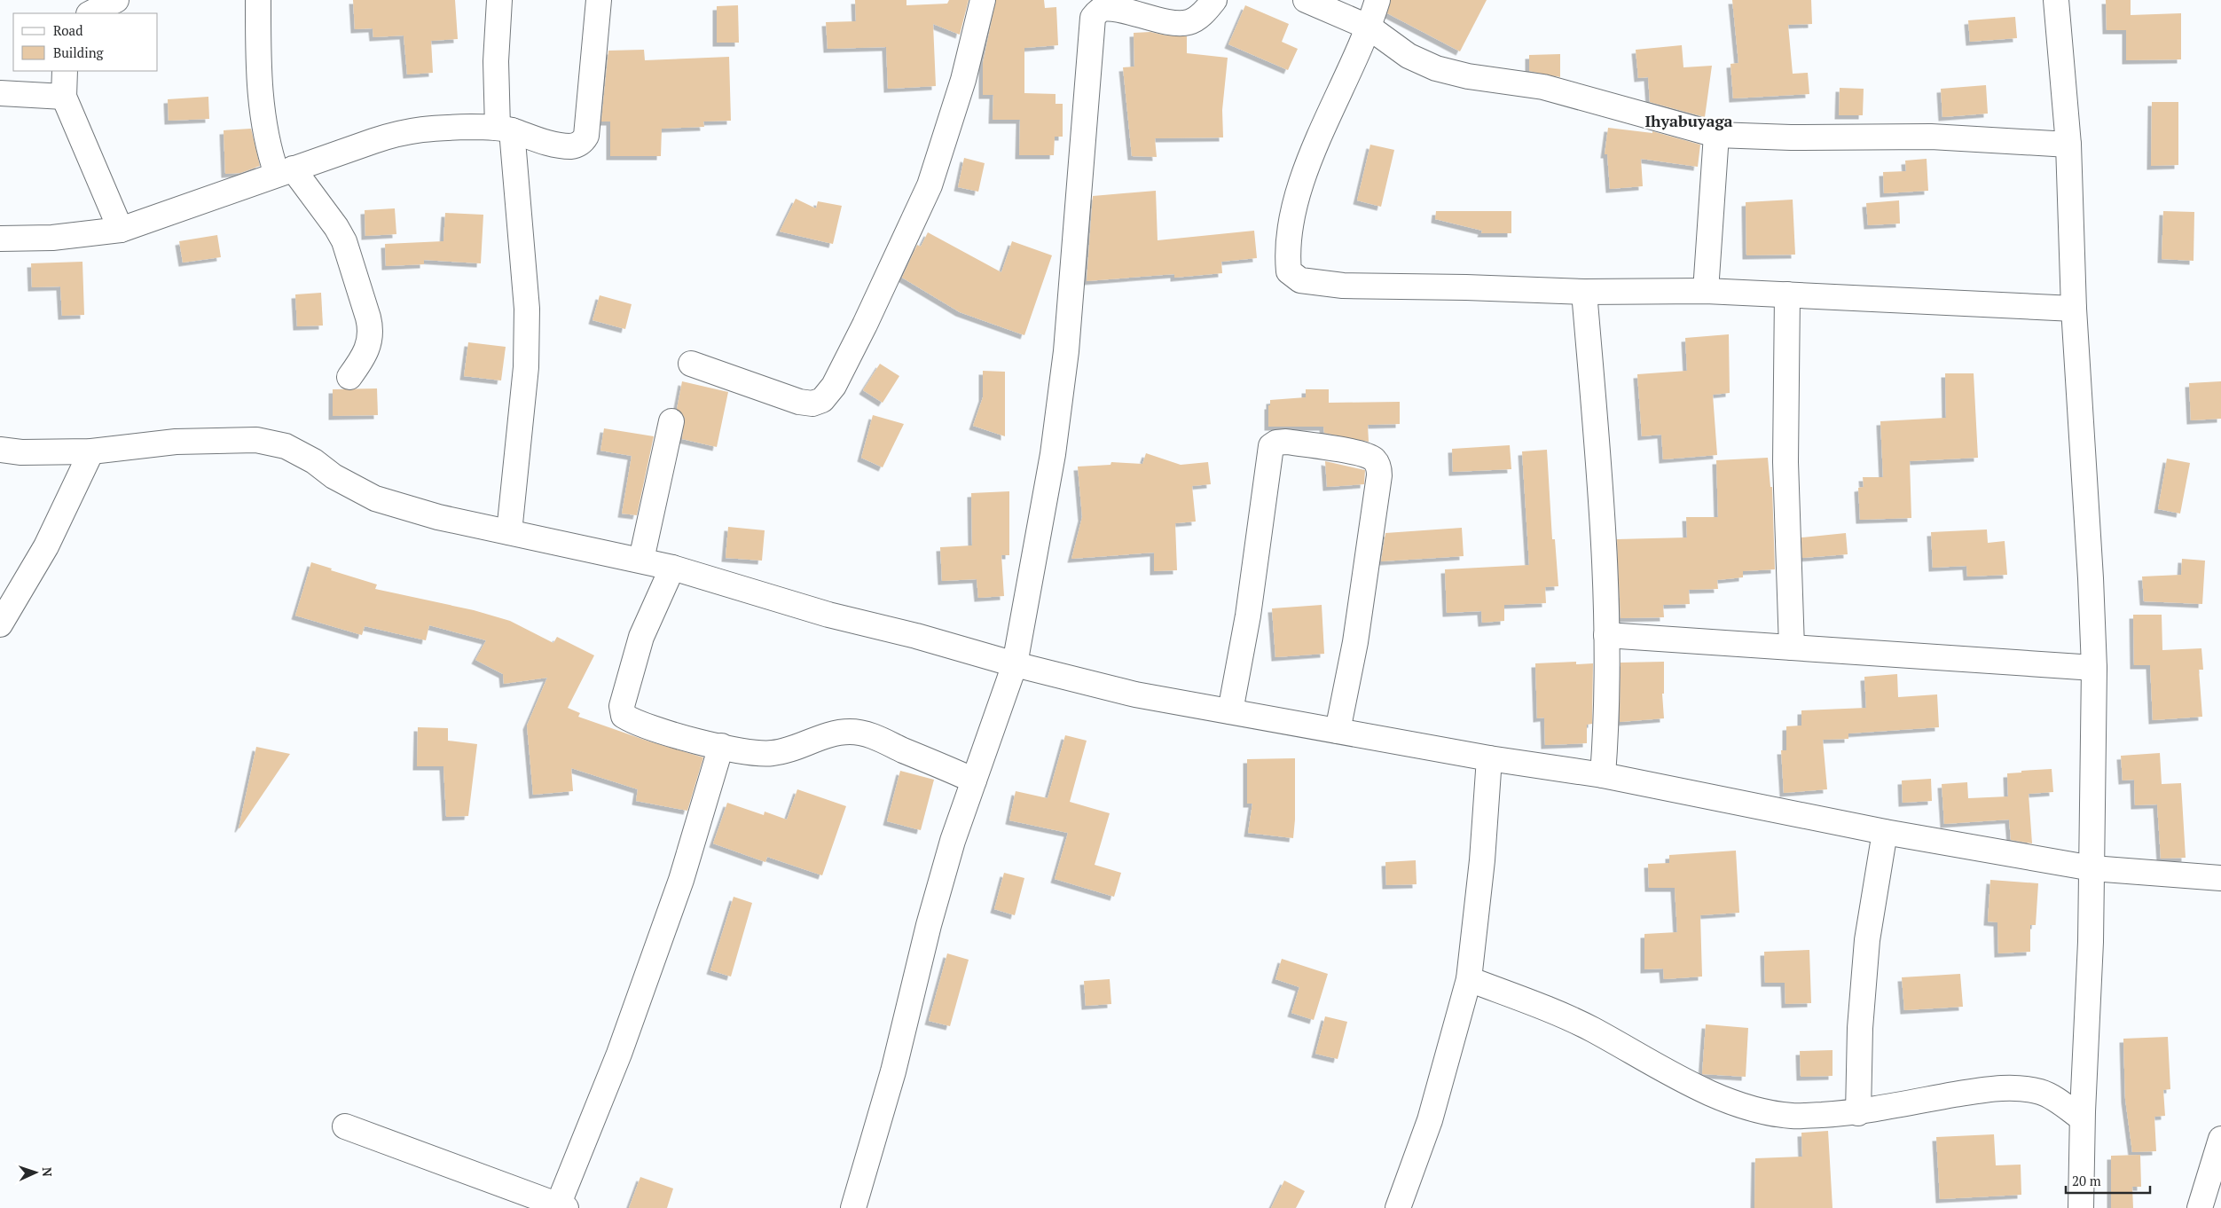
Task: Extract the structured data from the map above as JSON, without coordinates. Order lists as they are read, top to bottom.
{
  "districts": ["Ihyabuyaga"],
  "legend": ["Road", "Building"],
  "scale_bar": "20 m",
  "north": "right"
}
